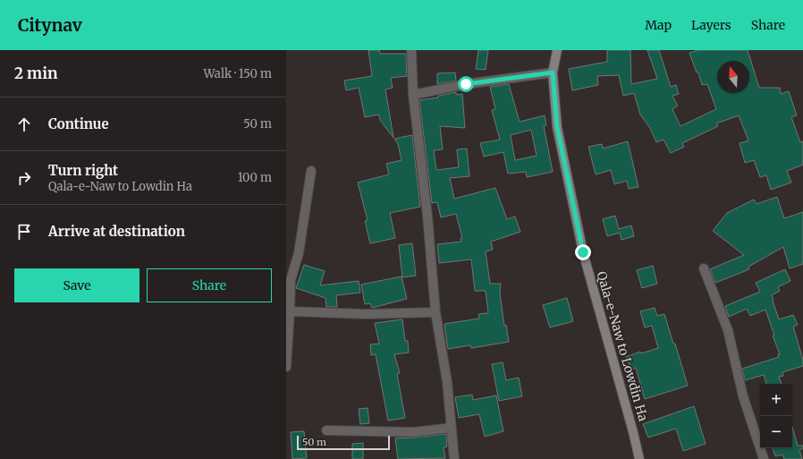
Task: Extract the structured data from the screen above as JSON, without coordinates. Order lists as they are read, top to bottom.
{
  "streets": {
    "main road": ["Qala-e-Naw to Lowdin Ha"]
  },
  "scale_bar": "50 m",
  "north": "top",
  "page": {
    "header": "Citynav",
    "nav": ["Map", "Layers", "Share"],
    "heading": ["2 min", "Walk · 150 m"],
    "list": [
      ["Continue", "50 m"],
      ["Turn right", "Qala-e-Naw to Lowdin Ha", "100 m"],
      "Arrive at destination"
    ],
    "buttons": ["Save", "Share"],
    "map_buttons": ["+", "−"],
    "scale": "50 m"
  }
}
